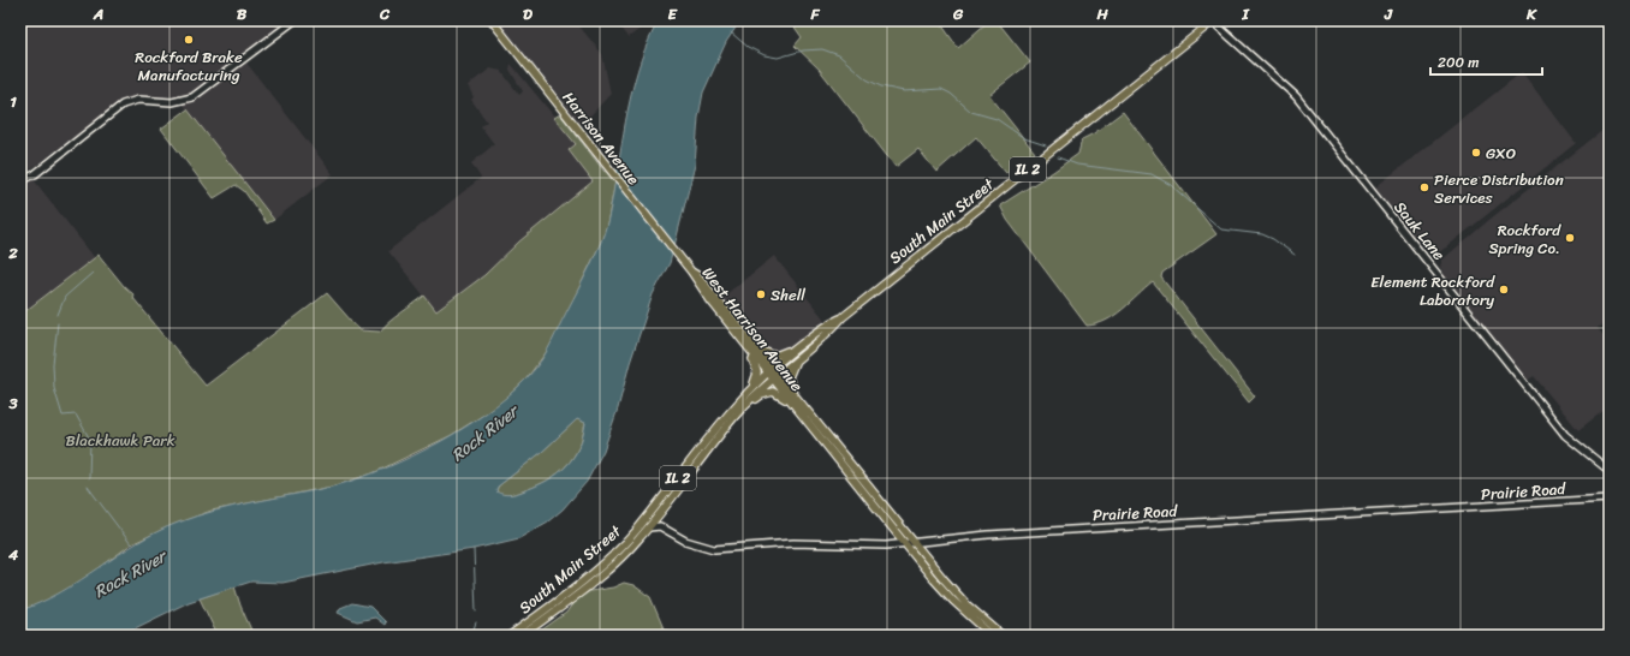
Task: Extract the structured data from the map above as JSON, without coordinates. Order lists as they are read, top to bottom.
{
  "streets": {
    "main road": [
      "Harrison Avenue",
      "IL 2",
      "South Main Street",
      "West Harrison Avenue"
    ],
    "street": ["Sauk Lane", "Prairie Road"]
  },
  "crossings": [
    ["Harrison Avenue", "West Harrison Avenue"],
    ["South Main Street", "Sauk Lane"],
    ["South Main Street", "West Harrison Avenue"],
    ["South Main Street", "Prairie Road"],
    ["West Harrison Avenue", "Prairie Road"]
  ],
  "water": ["Rock River"],
  "parks": ["Blackhawk Park"],
  "places": [
    "Rockford Brake Manufacturing",
    "GXO",
    "Pierce Distribution Services",
    "Rockford Spring Co.",
    "Element Rockford Laboratory",
    "Shell"
  ],
  "scale_bar": "200 m",
  "grid": {
    "columns": [
      "A",
      "B",
      "C",
      "D",
      "E",
      "F",
      "G",
      "H",
      "I",
      "J",
      "K"
    ],
    "rows": [
      "1",
      "2",
      "3",
      "4"
    ]
  }
}
